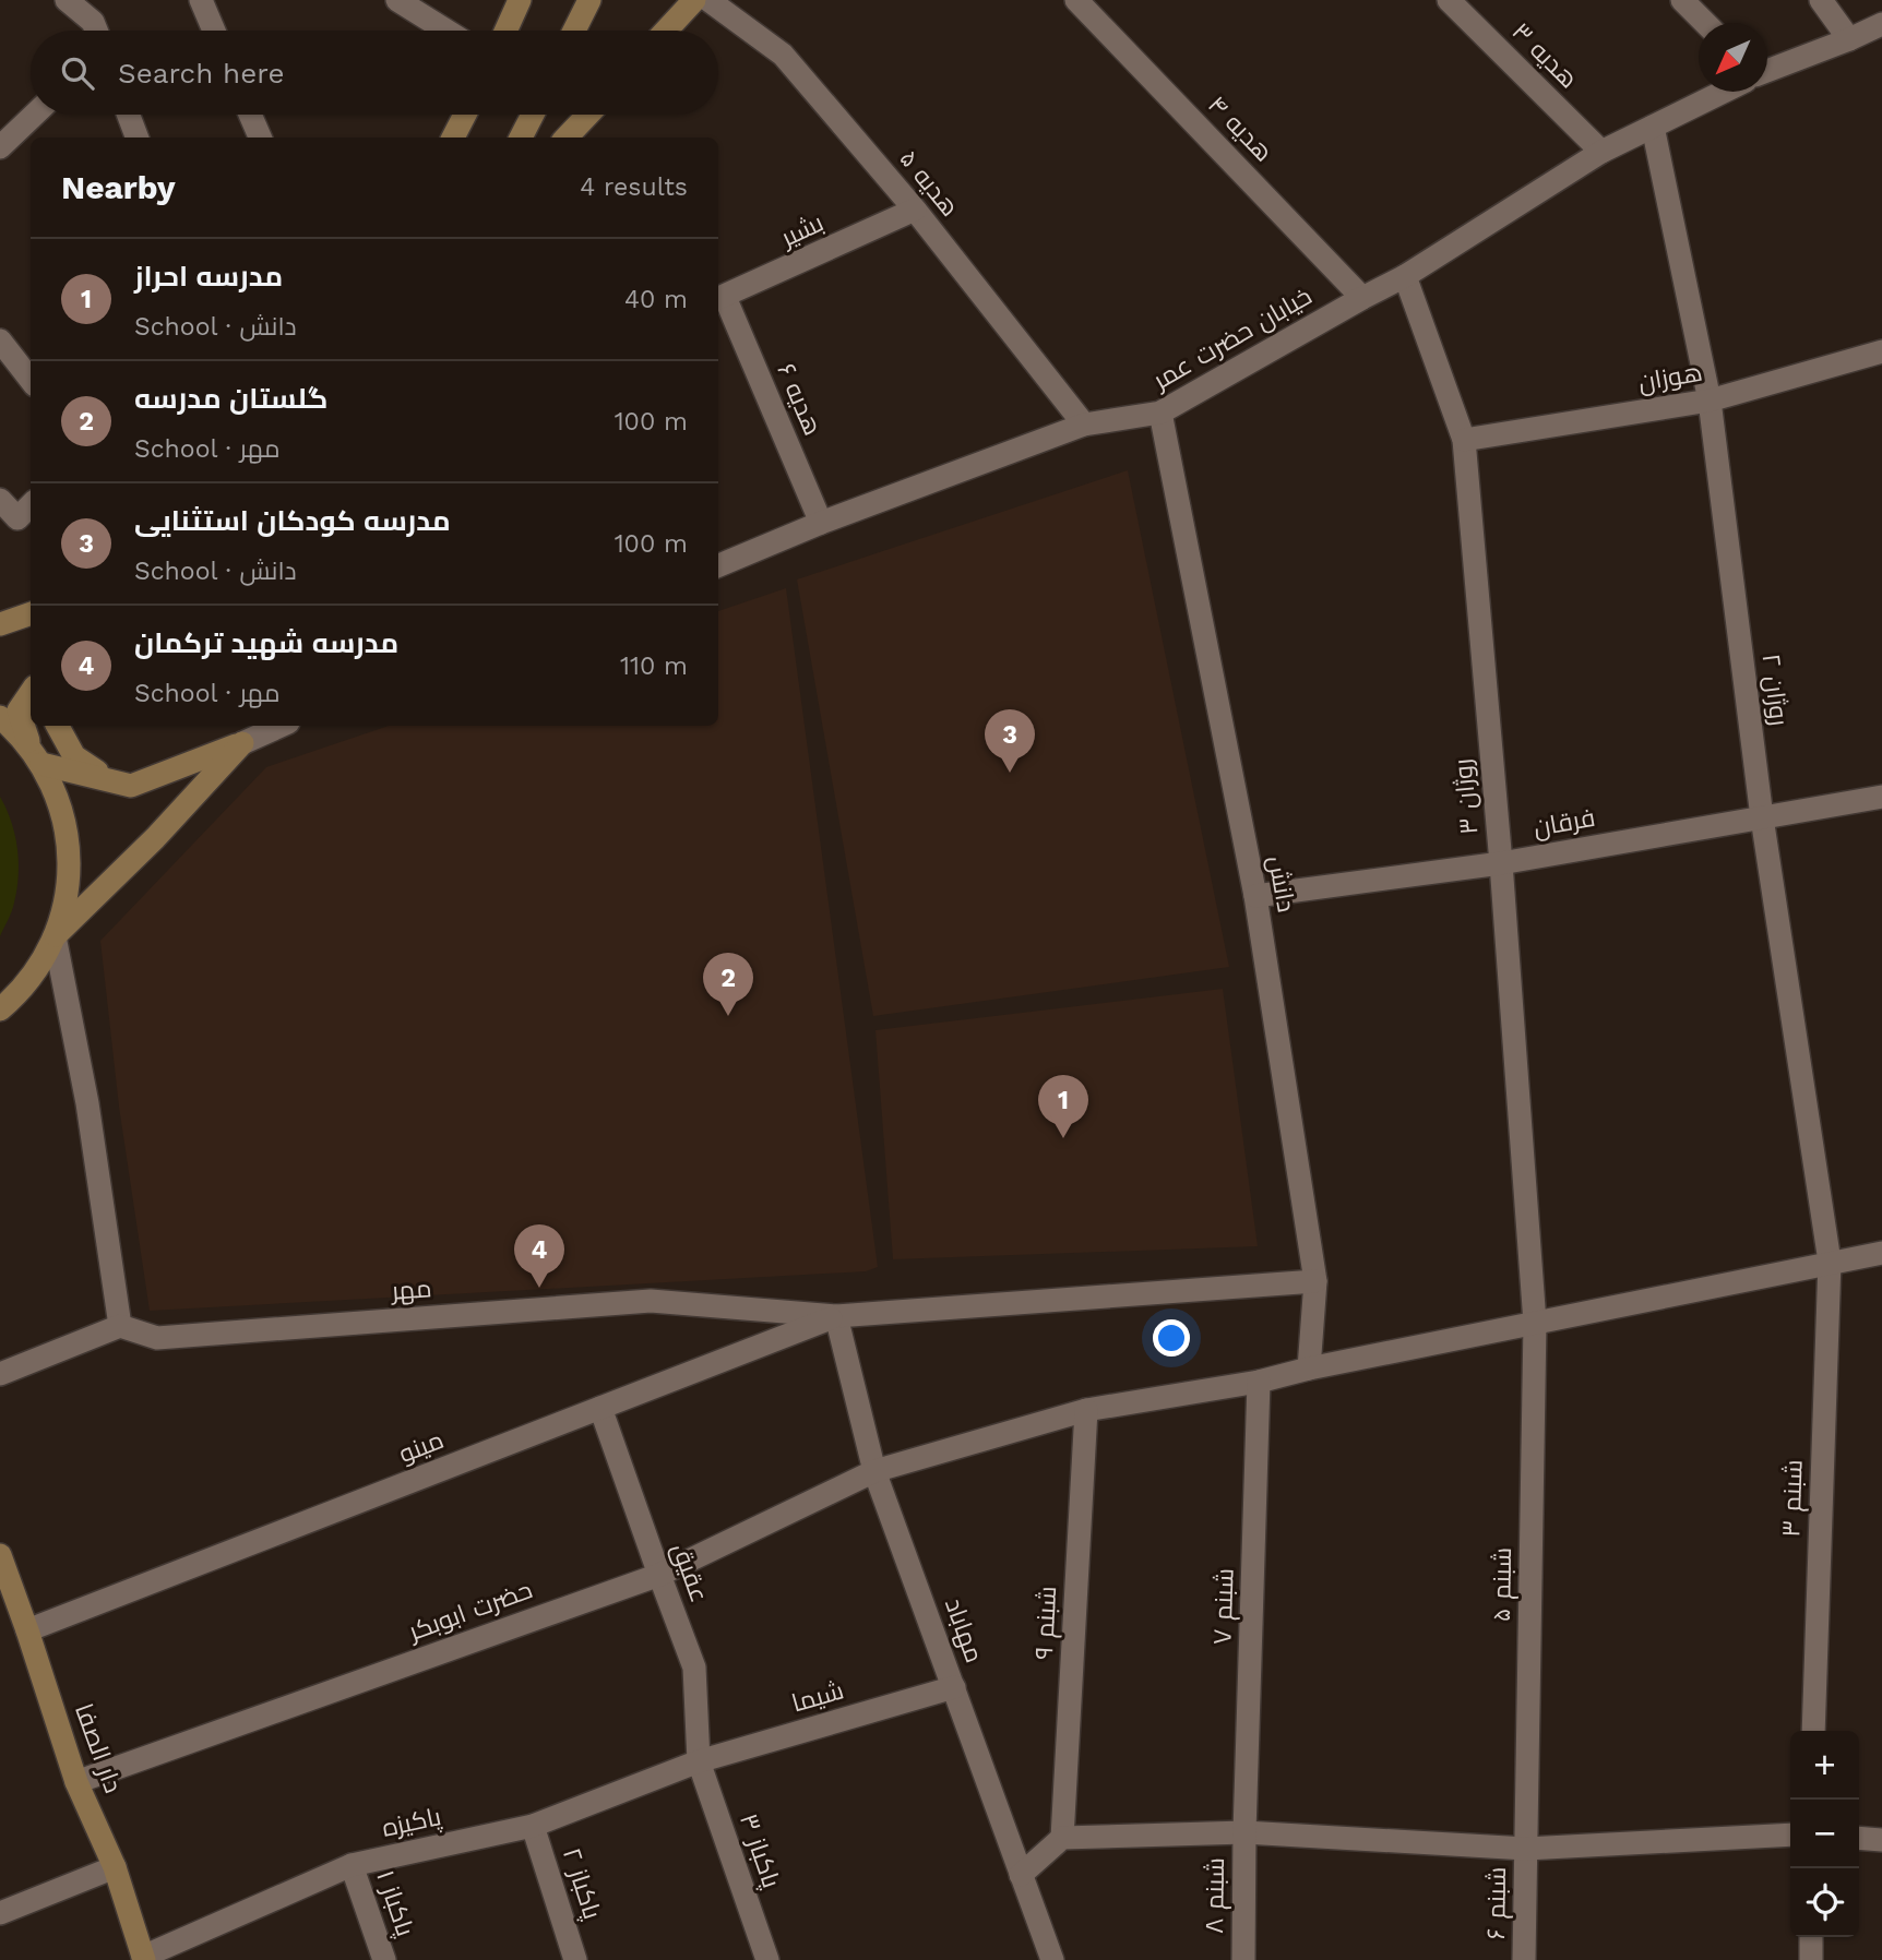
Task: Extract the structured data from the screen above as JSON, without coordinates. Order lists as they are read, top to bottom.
{
  "streets": {
    "main road": ["دار الصفا"],
    "street": [
      "هدیه ۳",
      "هدیه ۴",
      "هدیه ۵",
      "بشیر",
      "خیابان حضرت عمر",
      "هوزان",
      "هدیه ۶",
      "روژان ۲",
      "روژان ۳",
      "فرقان",
      "دانش",
      "مهر",
      "مینو",
      "شبنم ۳",
      "عقیق",
      "شبنم ۵",
      "شبنم ۷",
      "حضرت ابوبکر",
      "شبنم ۹",
      "مهاباد",
      "شیما",
      "پاکیزه",
      "پاکباز ۳",
      "پاکباز ۲",
      "شبنم ۸",
      "پاکباز ۱",
      "شبنم ۶"
    ]
  },
  "crossings": [
    ["هدیه ۳", "خیابان حضرت عمر"],
    ["هدیه ۴", "خیابان حضرت عمر"],
    ["هدیه ۵", "بشیر"],
    ["هدیه ۵", "خیابان حضرت عمر"],
    ["بشیر", "هدیه ۶"],
    ["خیابان حضرت عمر", "هدیه ۶"],
    ["خیابان حضرت عمر", "روژان ۲"],
    ["خیابان حضرت عمر", "روژان ۳"],
    ["خیابان حضرت عمر", "دانش"],
    ["هوزان", "روژان ۲"],
    ["هوزان", "روژان ۳"],
    ["روژان ۲", "فرقان"],
    ["روژان ۲", "شبنم ۳"],
    ["روژان ۲", "حضرت ابوبکر"],
    ["روژان ۳", "فرقان"],
    ["روژان ۳", "شبنم ۵"],
    ["روژان ۳", "حضرت ابوبکر"],
    ["فرقان", "دانش"],
    ["دانش", "حضرت ابوبکر"],
    ["مهر", "مینو"],
    ["مهر", "مهاباد"],
    ["مینو", "عقیق"],
    ["مینو", "مهاباد"],
    ["مینو", "دار الصفا"],
    ["شبنم ۳", "حضرت ابوبکر"],
    ["عقیق", "حضرت ابوبکر"],
    ["عقیق", "شیما"],
    ["عقیق", "پاکیزه"],
    ["عقیق", "پاکباز ۳"],
    ["شبنم ۵", "حضرت ابوبکر"],
    ["شبنم ۵", "شبنم ۶"],
    ["شبنم ۷", "حضرت ابوبکر"],
    ["شبنم ۷", "شبنم ۸"],
    ["حضرت ابوبکر", "شبنم ۹"],
    ["حضرت ابوبکر", "مهاباد"],
    ["حضرت ابوبکر", "دار الصفا"],
    ["مهاباد", "شیما"],
    ["شیما", "پاکیزه"],
    ["شیما", "پاکباز ۳"],
    ["دار الصفا", "پاکیزه"],
    ["پاکیزه", "پاکباز ۳"],
    ["پاکیزه", "پاکباز ۲"],
    ["پاکیزه", "پاکباز ۱"]
  ],
  "north": "bottom left",
  "page": {
    "search": "Search here",
    "heading": ["Nearby", "4 results"],
    "list": [
      {
        "mark": "1",
        "name": "مدرسه احراز",
        "note": "School · دانش",
        "value": "40 m"
      },
      {
        "mark": "2",
        "name": "گلستان مدرسه",
        "note": "School · مهر",
        "value": "100 m"
      },
      {
        "mark": "3",
        "name": "مدرسه کودکان استثنایی",
        "note": "School · دانش",
        "value": "100 m"
      },
      {
        "mark": "4",
        "name": "مدرسه شهید ترکمان",
        "note": "School · مهر",
        "value": "110 m"
      }
    ],
    "pins": [
      "3",
      "2",
      "1",
      "4"
    ],
    "map_buttons": ["+", "−"]
  }
}
